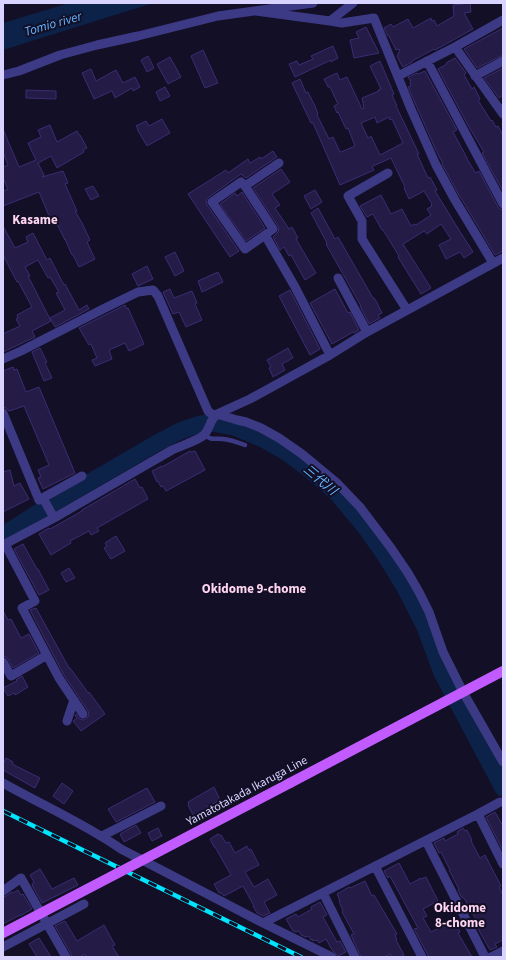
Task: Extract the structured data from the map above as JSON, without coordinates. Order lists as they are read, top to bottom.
{
  "streets": {
    "main road": ["Yamatotakada Ikaruga Line"]
  },
  "districts": ["Kasame", "Okidome 9-chome", "Okidome 8-chome"],
  "water": ["Tomio river", "三代川"]
}
